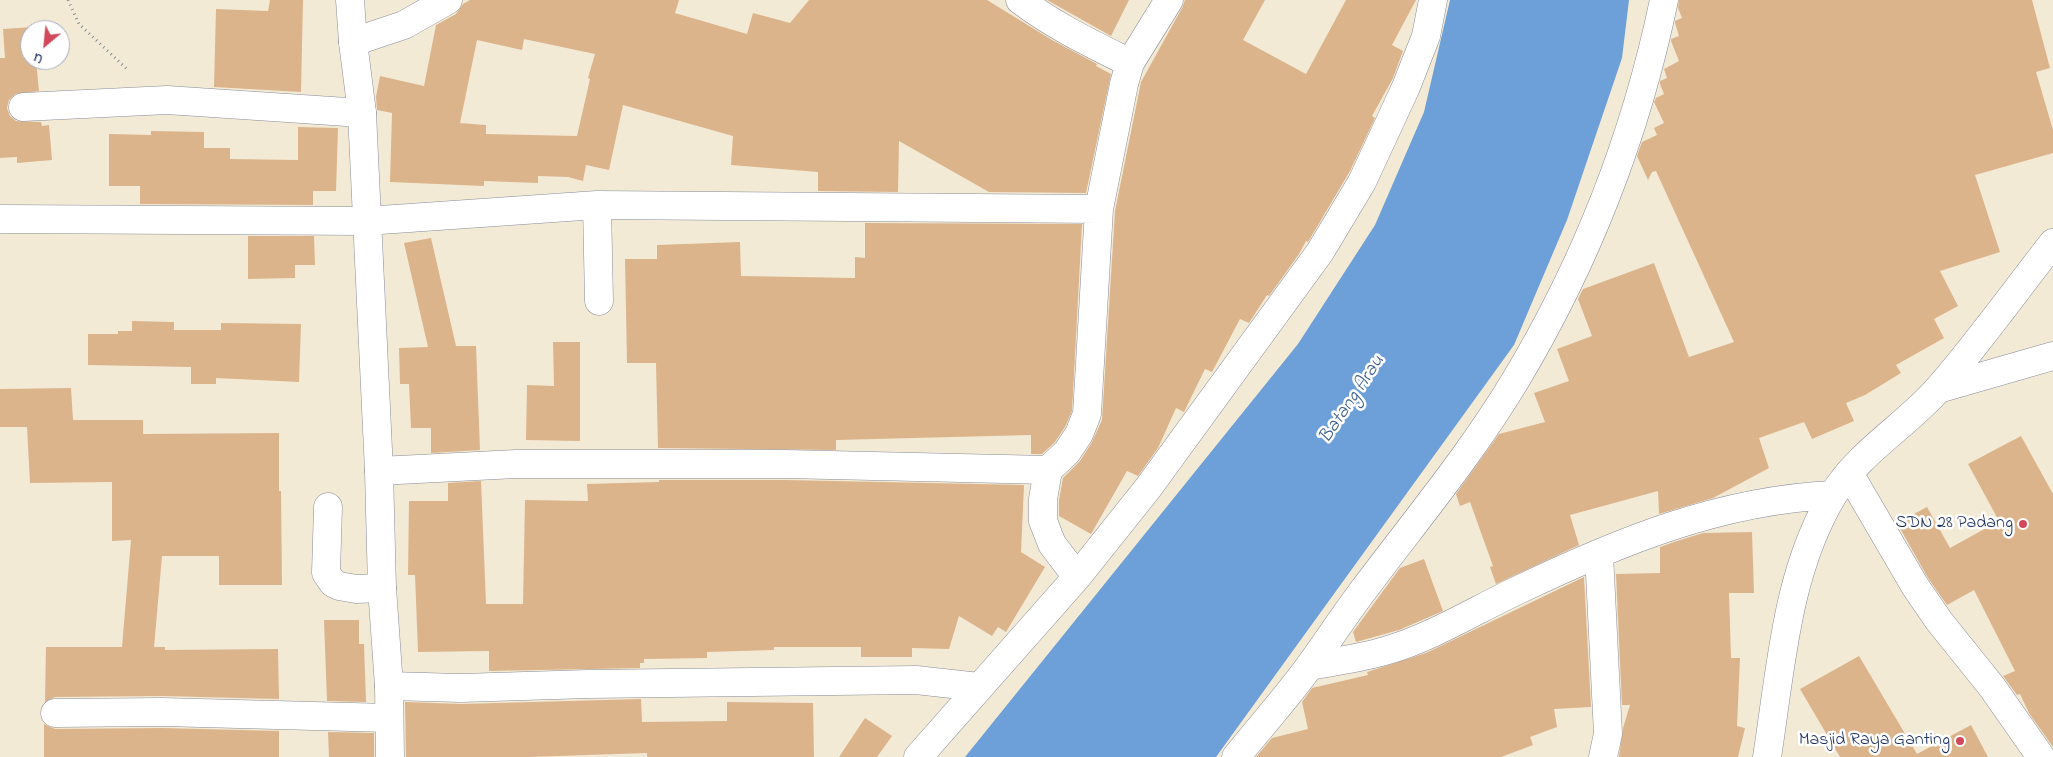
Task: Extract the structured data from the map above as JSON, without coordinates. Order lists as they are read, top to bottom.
{
  "water": ["Batang Arau"],
  "places": ["SDN 28 Padang", "Masjid Raya Ganting"],
  "north": "bottom left"
}
